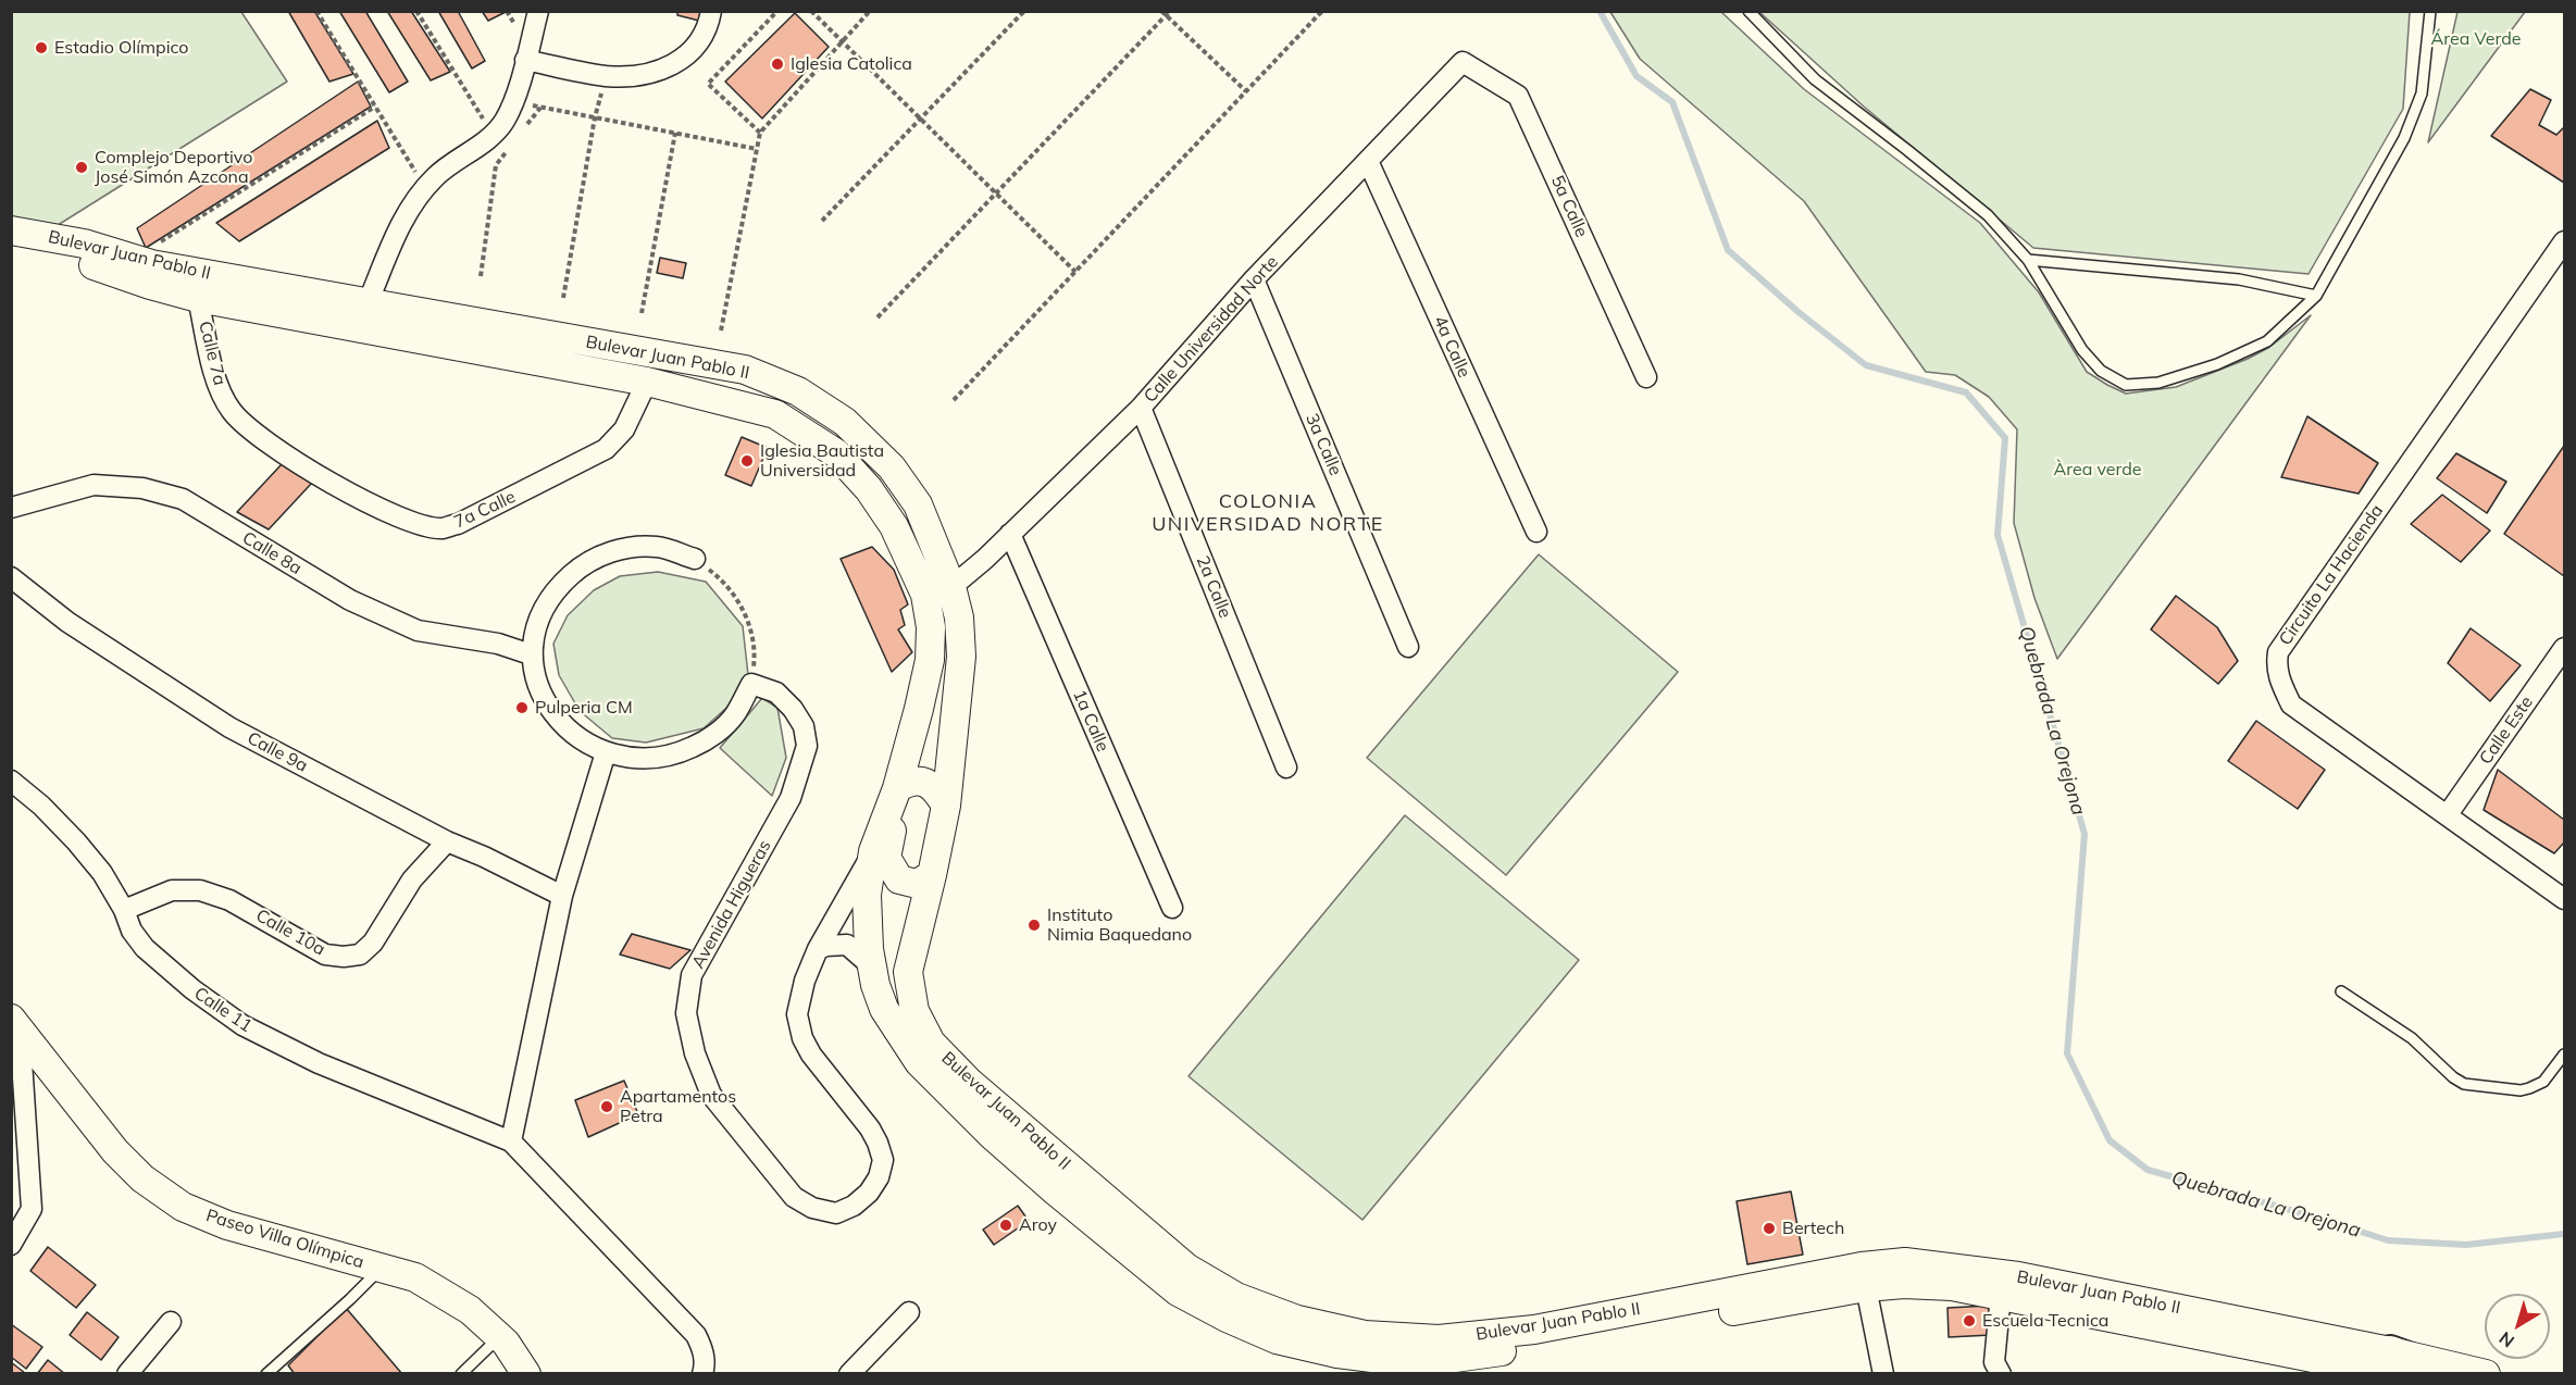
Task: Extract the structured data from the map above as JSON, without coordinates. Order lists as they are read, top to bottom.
{
  "streets": {
    "main road": ["Bulevar Juan Pablo II", "Paseo Villa Olímpica"],
    "street": [
      "5a Calle",
      "Calle Universidad Norte",
      "4a Calle",
      "Calle 7a",
      "3a Calle",
      "7a Calle",
      "Calle 8a",
      "Circuito La Hacienda",
      "2a Calle",
      "1a Calle",
      "Calle Este",
      "Calle 9a",
      "Avenida Higueras",
      "Calle 10a",
      "Calle 11"
    ]
  },
  "crossings": [
    ["5a Calle", "Calle Universidad Norte"],
    ["Bulevar Juan Pablo II", "Calle Universidad Norte"],
    ["Bulevar Juan Pablo II", "Calle 7a"],
    ["Bulevar Juan Pablo II", "7a Calle"],
    ["Bulevar Juan Pablo II", "Avenida Higueras"],
    ["Calle Universidad Norte", "4a Calle"],
    ["Calle Universidad Norte", "3a Calle"],
    ["Calle Universidad Norte", "2a Calle"],
    ["Calle Universidad Norte", "1a Calle"],
    ["Calle 7a", "7a Calle"],
    ["Calle 8a", "Avenida Higueras"],
    ["Circuito La Hacienda", "Calle Este"],
    ["Calle 9a", "Calle 10a"],
    ["Calle 10a", "Calle 11"]
  ],
  "districts": ["COLONIA UNIVERSIDAD NORTE"],
  "water": ["Quebrada La Orejona"],
  "parks": ["Área Verde", "Àrea verde"],
  "places": [
    "Estadio Olímpico",
    "Iglesia Catolica",
    "Complejo Deportivo José Simón Azcona",
    "Iglesia Bautista Universidad",
    "Pulperia CM",
    "Instituto Nimia Baquedano",
    "Apartamentos Petra",
    "Aroy",
    "Bertech",
    "Escuela Tecnica"
  ],
  "north": "bottom left"
}
